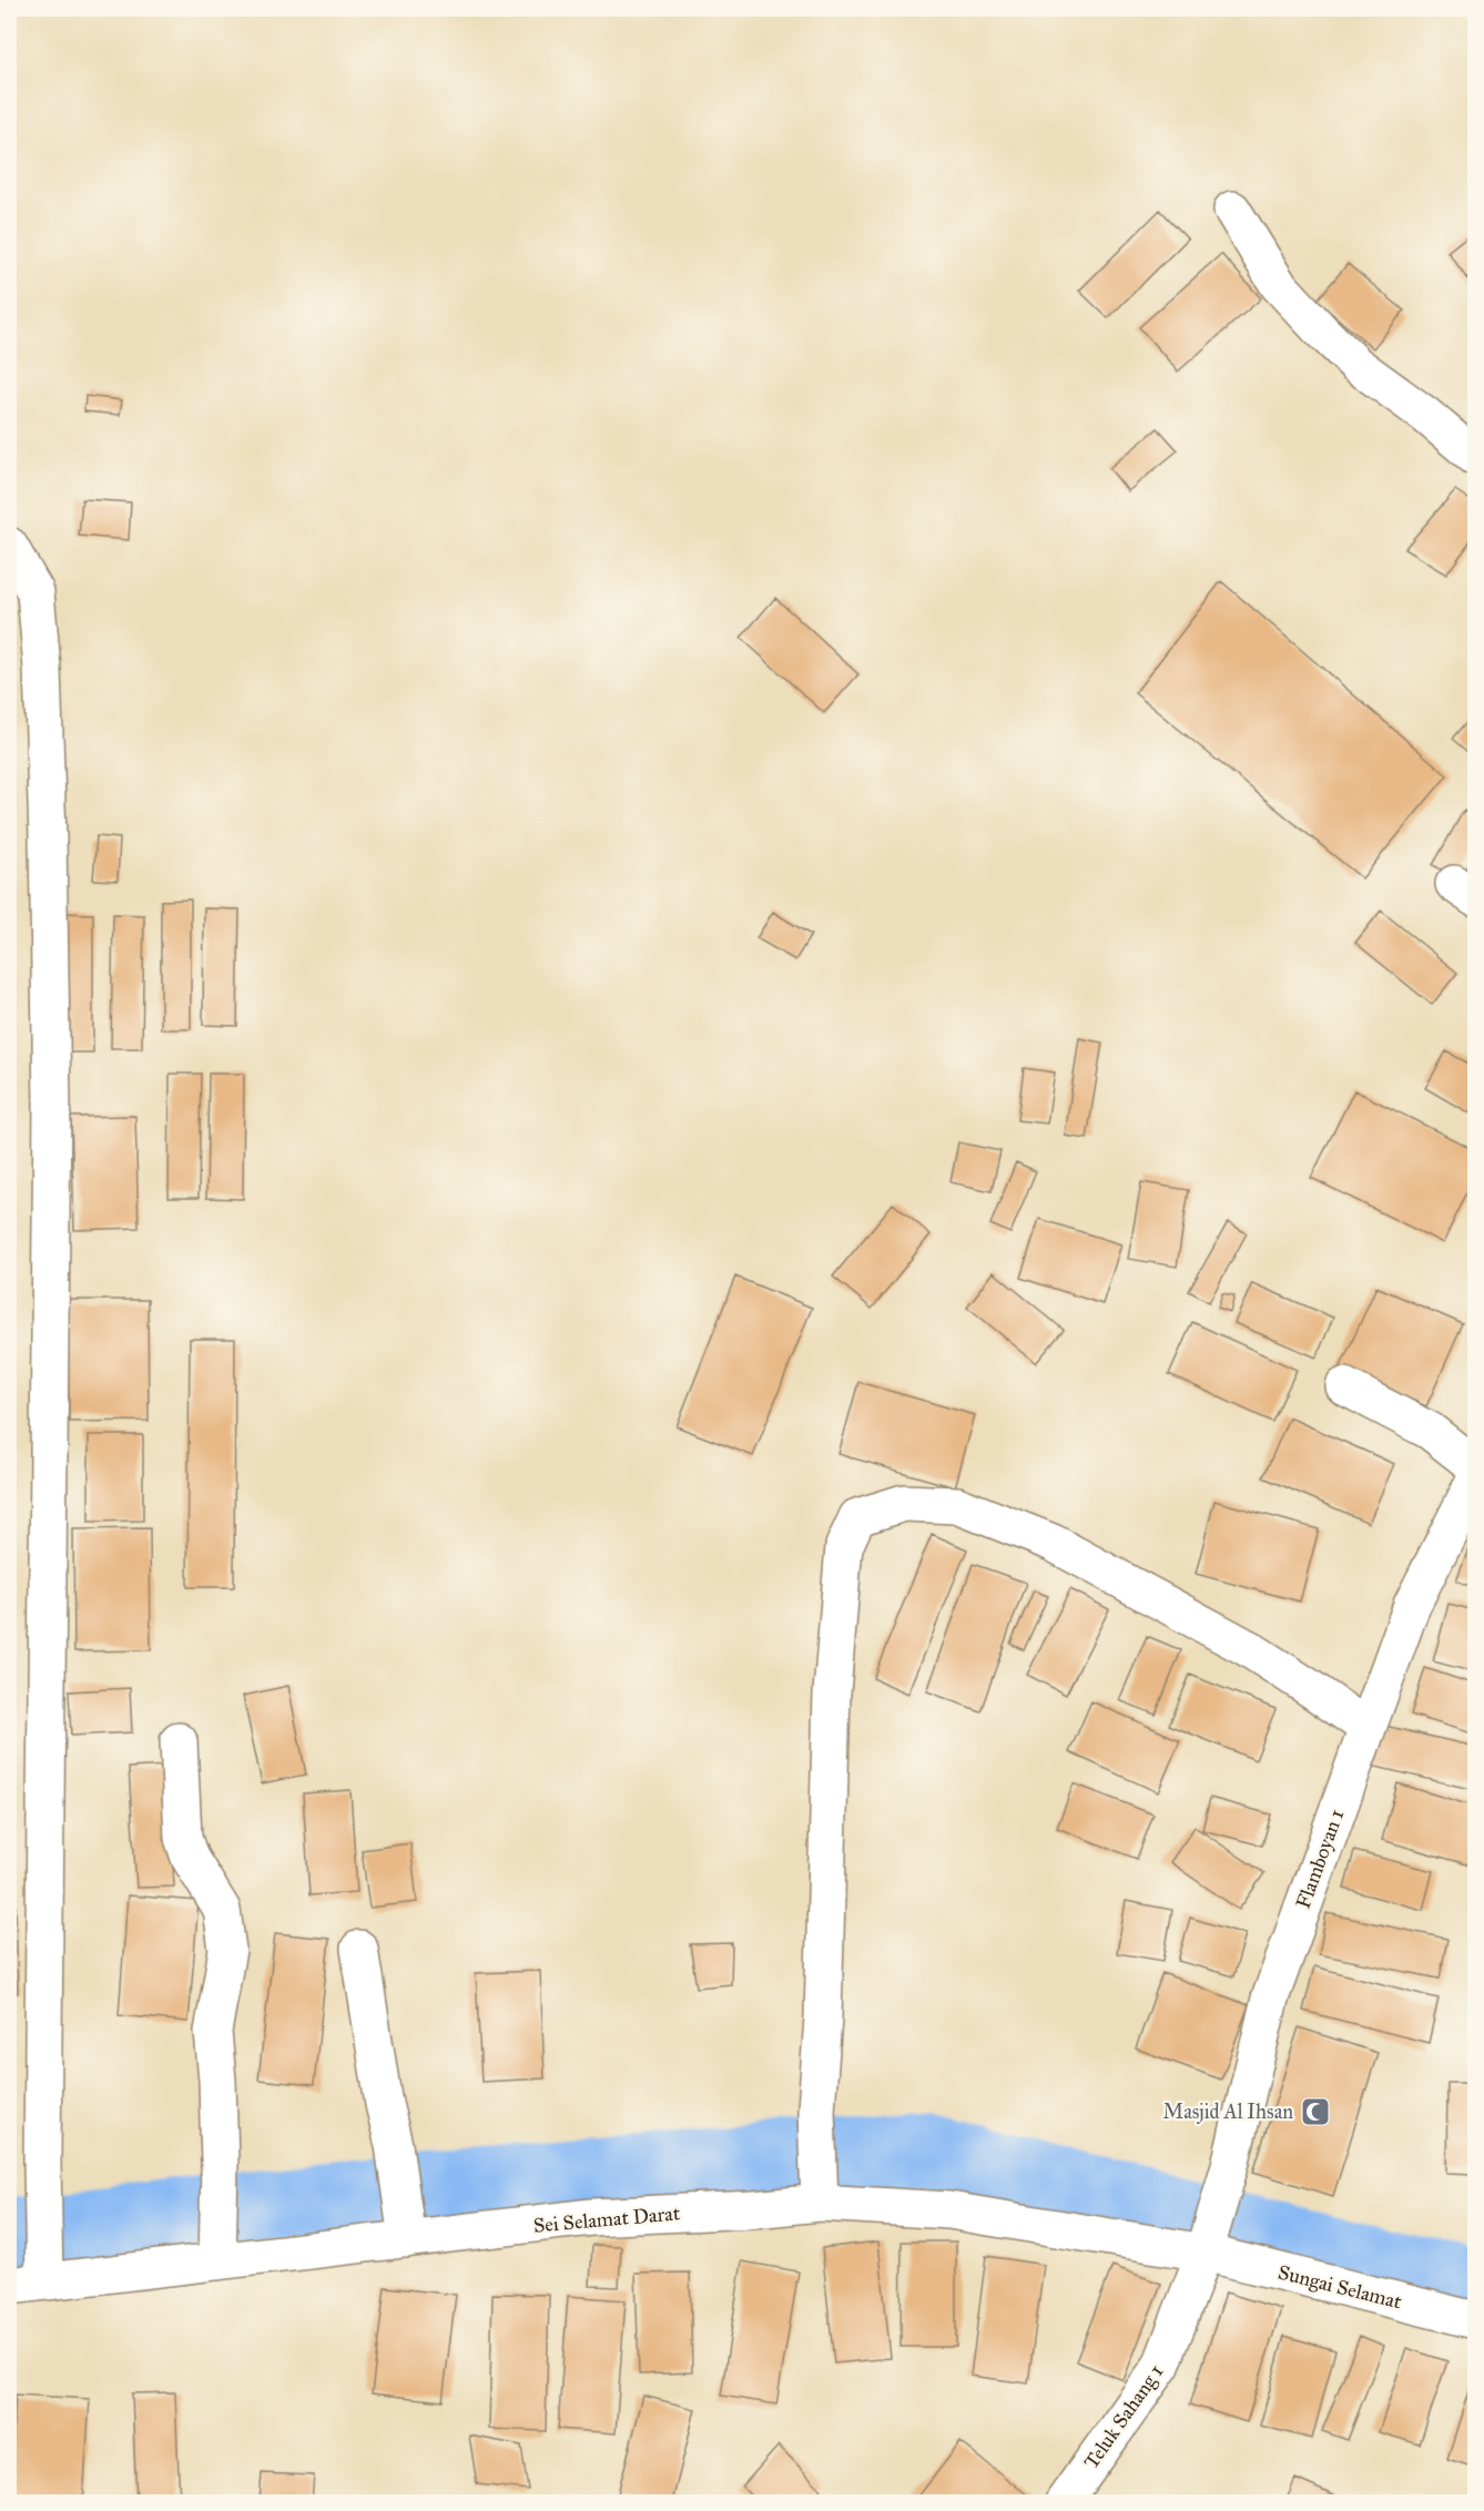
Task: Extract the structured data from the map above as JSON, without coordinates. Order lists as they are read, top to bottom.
{
  "streets": {
    "street": [
      "Flamboyan 1",
      "Sei Selamat Darat",
      "Sungai Selamat",
      "Teluk Sahang 1"
    ]
  },
  "crossings": [
    ["Flamboyan 1", "Sei Selamat Darat"],
    ["Flamboyan 1", "Sungai Selamat"],
    ["Flamboyan 1", "Teluk Sahang 1"],
    ["Sei Selamat Darat", "Sungai Selamat"],
    ["Sei Selamat Darat", "Teluk Sahang 1"],
    ["Sungai Selamat", "Teluk Sahang 1"]
  ],
  "places": {
    "mosque": ["Masjid Al Ihsan"]
  }
}
